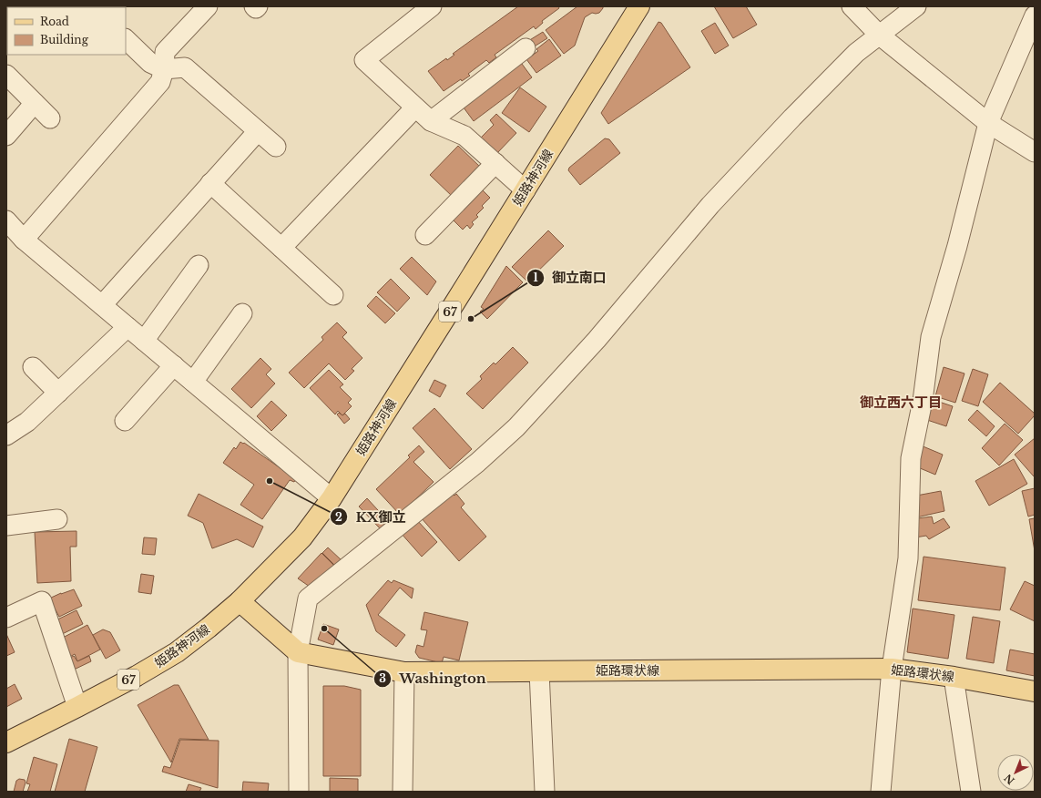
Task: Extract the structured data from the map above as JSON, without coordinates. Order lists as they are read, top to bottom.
{
  "streets": {
    "main road": ["姫路神河線", "67", "姫路環状線"]
  },
  "districts": ["御立西六丁目"],
  "places": ["御立南口", "KX御立", "Washington"],
  "legend": ["Road", "Building"],
  "north": "bottom left"
}
